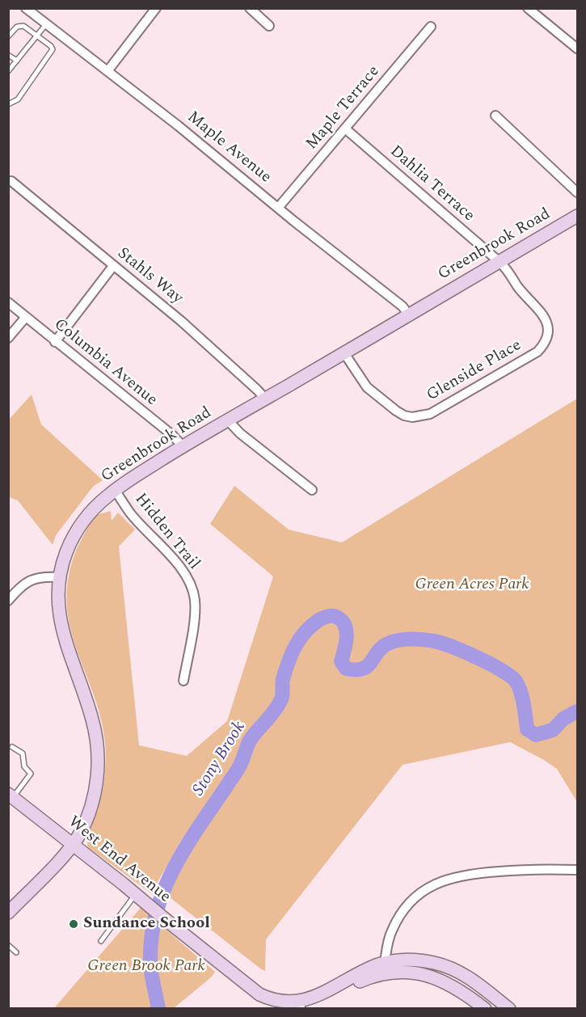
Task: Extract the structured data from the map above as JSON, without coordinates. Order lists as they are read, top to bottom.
{
  "streets": {
    "street": [
      "Maple Terrace",
      "Maple Avenue",
      "Dahlia Terrace",
      "Greenbrook Road",
      "Stahls Way",
      "Columbia Avenue",
      "Glenside Place",
      "Hidden Trail",
      "West End Avenue"
    ]
  },
  "crossings": [
    ["Maple Terrace", "Maple Avenue"],
    ["Maple Terrace", "Dahlia Terrace"],
    ["Maple Avenue", "Greenbrook Road"],
    ["Dahlia Terrace", "Greenbrook Road"],
    ["Dahlia Terrace", "Glenside Place"],
    ["Greenbrook Road", "Stahls Way"],
    ["Greenbrook Road", "Columbia Avenue"],
    ["Greenbrook Road", "Glenside Place"],
    ["Greenbrook Road", "Hidden Trail"],
    ["Greenbrook Road", "West End Avenue"]
  ],
  "water": ["Stony Brook"],
  "parks": ["Green Acres Park", "Green Brook Park"],
  "places": ["Sundance School"]
}
